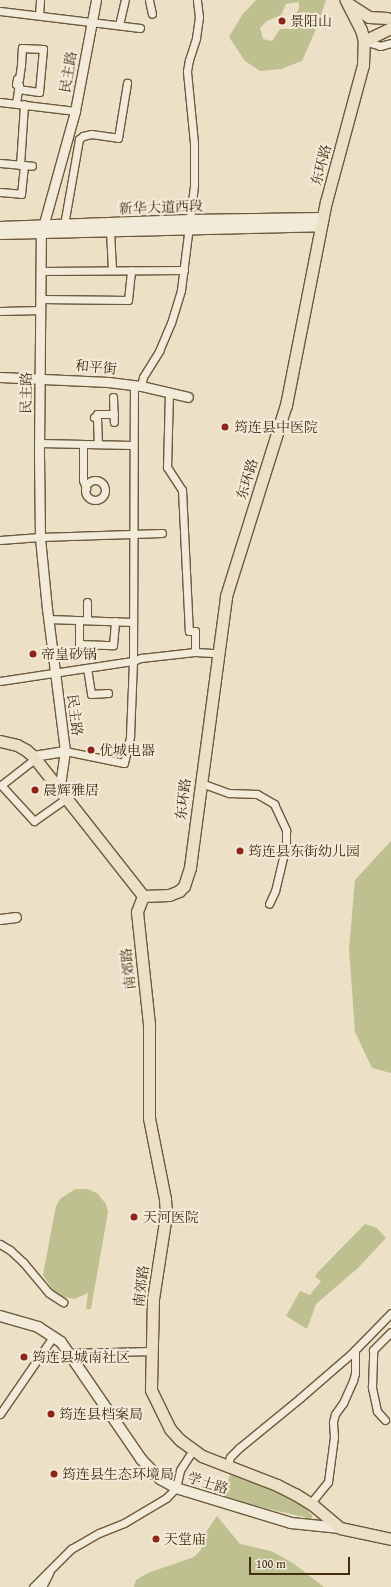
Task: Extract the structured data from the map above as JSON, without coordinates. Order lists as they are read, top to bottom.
{
  "streets": {
    "main road": [
      "东环路",
      "新华大道西段",
      "南郊路",
      "学士路"
    ],
    "street": ["民主路", "和平街"]
  },
  "crossings": [
    ["民主路", "新华大道西段"],
    ["民主路", "和平街"],
    ["东环路", "新华大道西段"],
    ["东环路", "南郊路"],
    ["南郊路", "学士路"]
  ],
  "places": [
    "景阳山",
    "筠连县中医院",
    "帝皇砂锅",
    "优城电器",
    "晨辉雅居",
    "筠连县东街幼儿园",
    "天河医院",
    "筠连县城南社区",
    "筠连县档案局",
    "筠连县生态环境局",
    "天堂庙"
  ],
  "scale_bar": "100 m"
}
